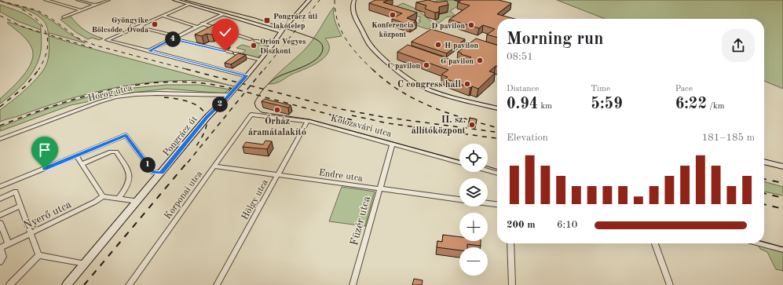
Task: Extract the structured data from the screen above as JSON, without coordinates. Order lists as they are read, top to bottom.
{
  "streets": {
    "street": [
      "Horog utca",
      "Kolozsvári utca",
      "Pongrácz út",
      "Endre utca",
      "Korponai utca",
      "Hölgy utca",
      "Nyerő utca",
      "Füzér utca"
    ]
  },
  "crossings": [
    ["Horog utca", "Pongrácz út"],
    ["Kolozsvári utca", "Korponai utca"],
    ["Kolozsvári utca", "Hölgy utca"],
    ["Kolozsvári utca", "Füzér utca"],
    ["Endre utca", "Korponai utca"],
    ["Endre utca", "Hölgy utca"],
    ["Endre utca", "Füzér utca"]
  ],
  "places": {
    "other": [
      "Konferencia központ",
      "Gyöngyike Bölcsőde, Óvoda",
      "D pavilon",
      "H pavilon",
      "Orion Vegyes Diszkont",
      "G pavilon",
      "C pavilon",
      "C congress hall",
      "Őrház áramátalakító",
      "II. sz. állítóközpont"
    ],
    "transit": ["Pongrácz úti lakótelep"]
  },
  "page": {
    "heading": ["Morning run", "08:51"],
    "pins": ["4", "2", "1"],
    "stats": [
      ["Distance", "0.94 km"],
      ["Time", "5:59"],
      ["Pace", "6:22 /km"]
    ],
    "chart": ["Elevation", "181–185 m"],
    "map_buttons": ["+", "−"],
    "list": [
      {
        "name": "200 m",
        "note": "6:10"
      }
    ]
  }
}
